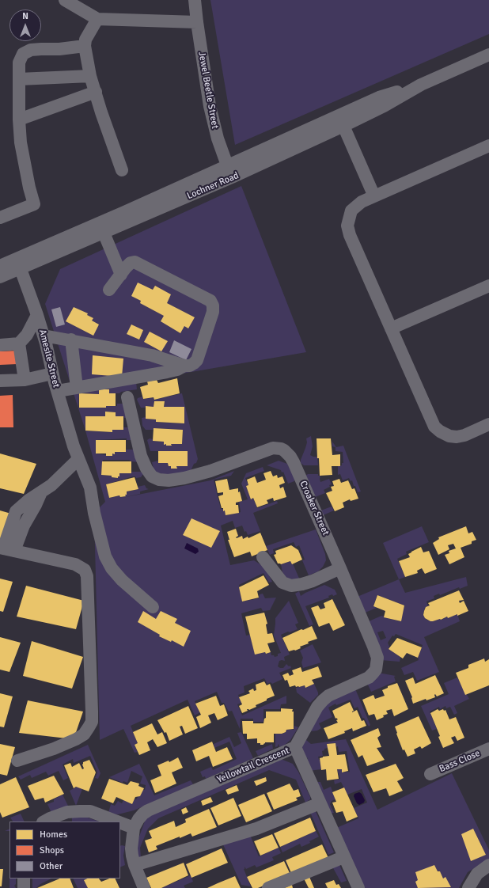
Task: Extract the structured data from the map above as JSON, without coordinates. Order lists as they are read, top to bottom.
{
  "streets": {
    "street": [
      "Jewel Beetle Street",
      "Lochner Road",
      "Amesite Street",
      "Croaker Street",
      "Bass Close",
      "Yellowtail Crescent"
    ]
  },
  "crossings": [
    ["Jewel Beetle Street", "Lochner Road"],
    ["Lochner Road", "Amesite Street"],
    ["Croaker Street", "Yellowtail Crescent"]
  ],
  "legend": ["Homes", "Shops", "Other"],
  "north": "top"
}
